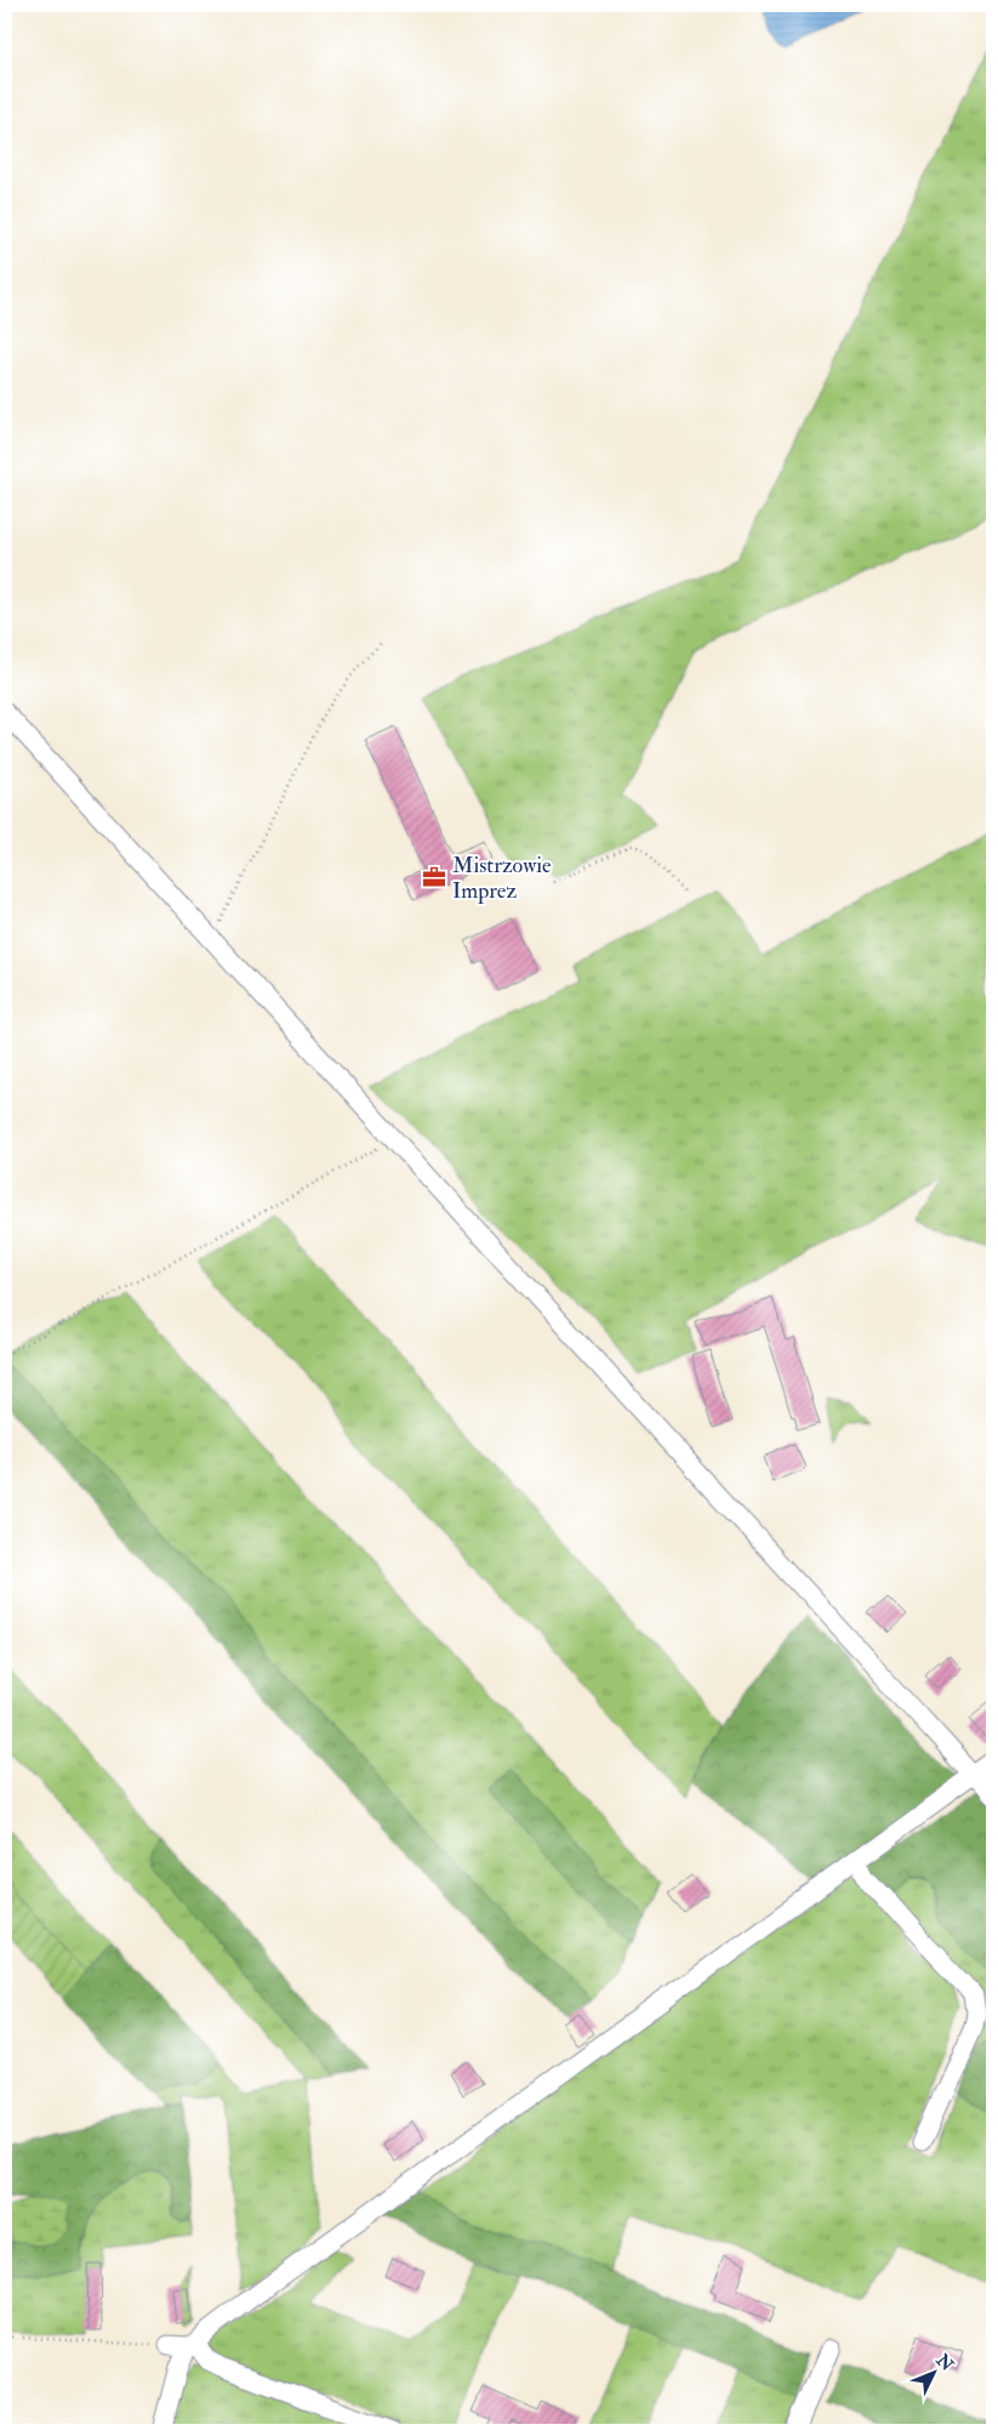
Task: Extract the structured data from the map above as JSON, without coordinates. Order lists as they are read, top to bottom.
{
  "places": {
    "office": ["Mistrzowie Imprez"]
  },
  "north": "top right"
}
